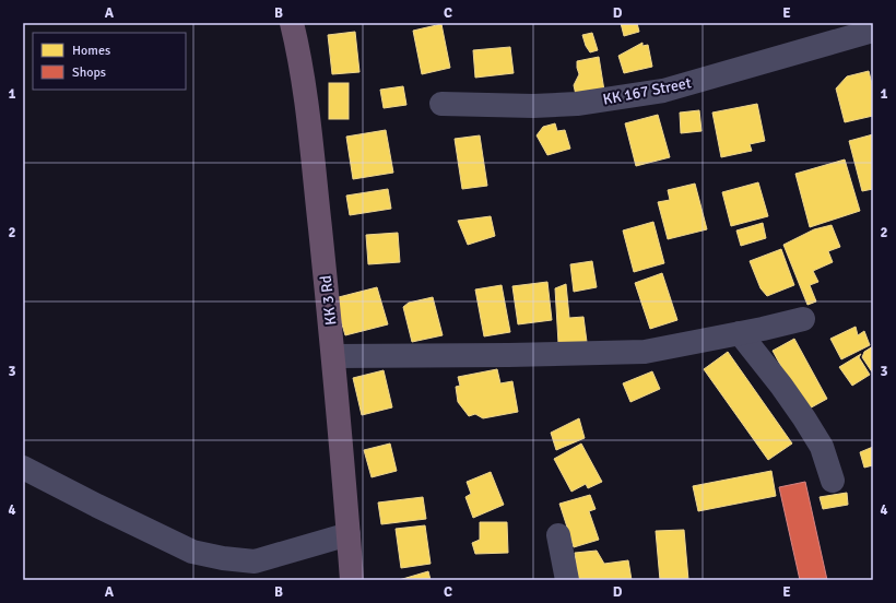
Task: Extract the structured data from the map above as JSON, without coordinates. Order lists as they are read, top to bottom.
{
  "streets": {
    "highway": ["KK 3 Rd"],
    "street": ["KK 167 Street"]
  },
  "legend": ["Homes", "Shops"],
  "grid": {
    "columns": [
      "A",
      "B",
      "C",
      "D",
      "E"
    ],
    "rows": [
      "1",
      "2",
      "3",
      "4"
    ]
  }
}
